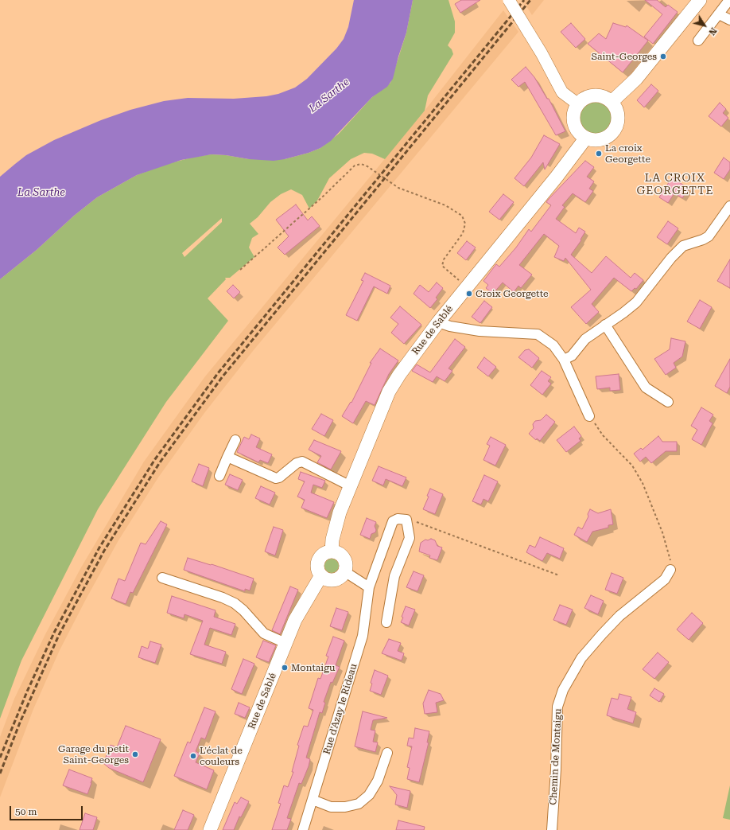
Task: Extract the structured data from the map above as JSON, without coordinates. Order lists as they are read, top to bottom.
{
  "streets": {
    "main road": ["Rue de Sablé"],
    "street": ["Rue d'Azay le Rideau", "Chemin de Montaigu"]
  },
  "districts": ["LA CROIX GEORGETTE"],
  "water": ["La Sarthe"],
  "places": [
    "Saint-Georges",
    "La croix Georgette",
    "Croix Georgette",
    "Montaigu",
    "Garage du petit Saint-Georges",
    "L'éclat de couleurs"
  ],
  "scale_bar": "50 m",
  "north": "bottom right"
}
